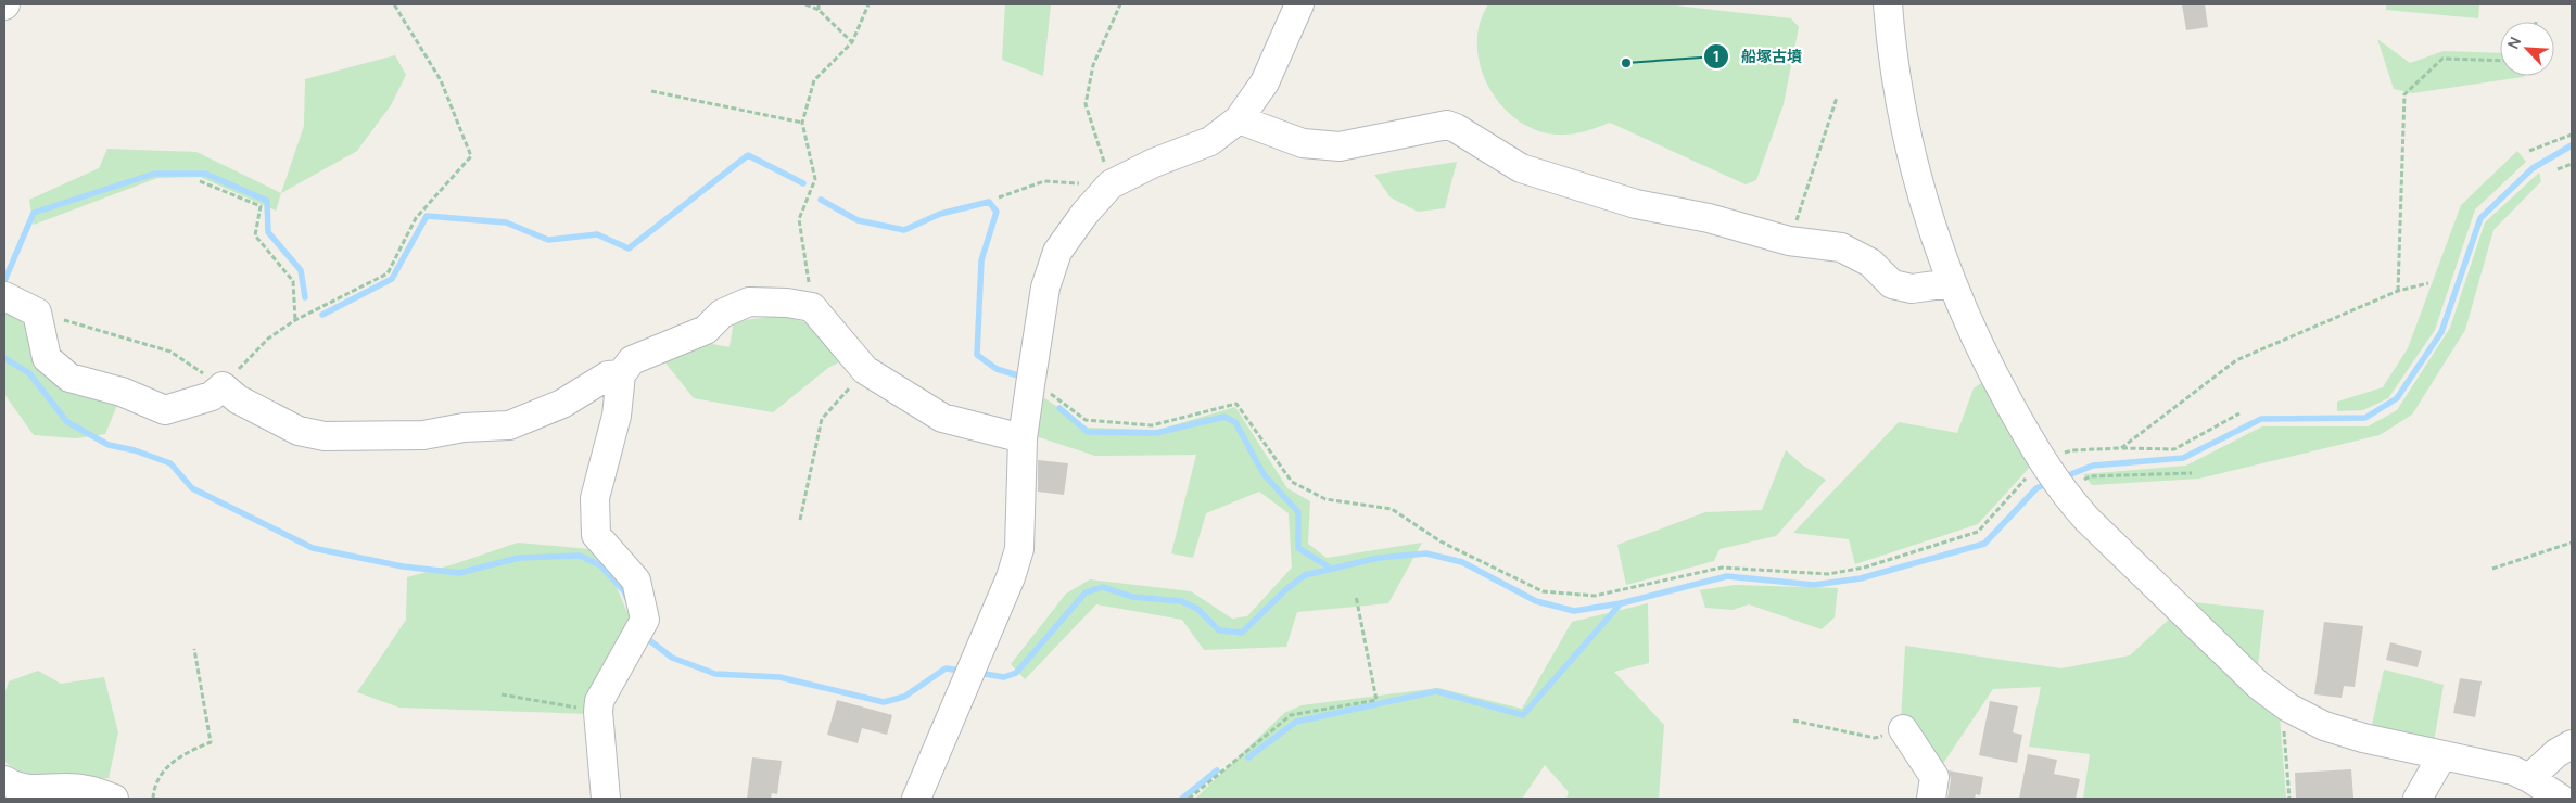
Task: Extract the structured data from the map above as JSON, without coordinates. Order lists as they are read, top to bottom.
{
  "places": ["船塚古墳"],
  "north": "top left"
}
